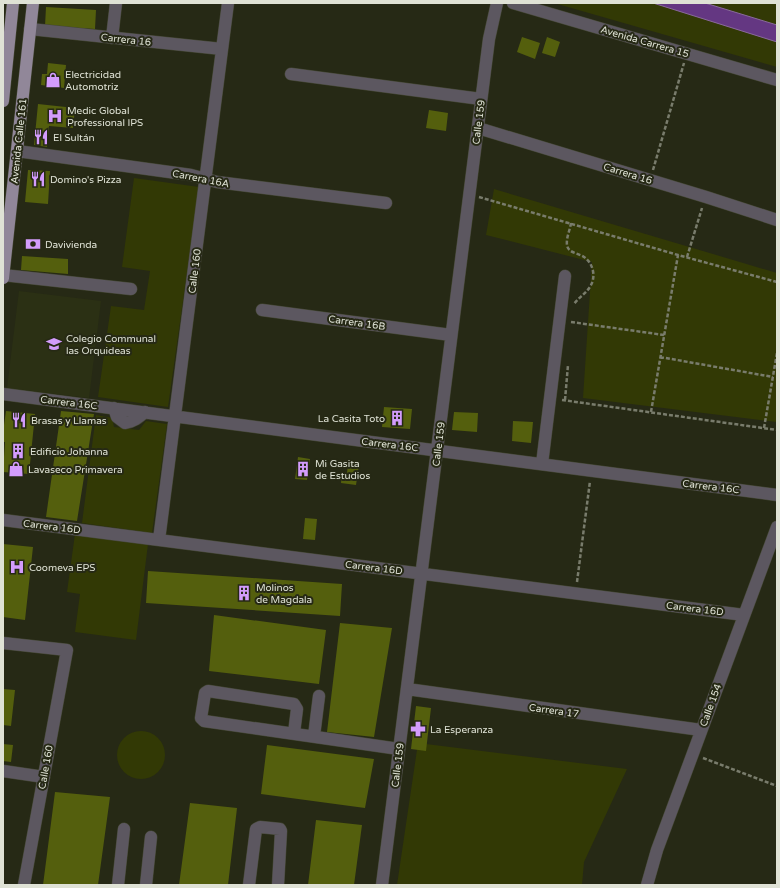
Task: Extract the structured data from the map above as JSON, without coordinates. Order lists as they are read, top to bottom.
{
  "streets": {
    "main road": ["Avenida Calle 161"],
    "street": [
      "Carrera 16",
      "Avenida Carrera 15",
      "Calle 159",
      "Carrera 16A",
      "Calle 160",
      "Carrera 16B",
      "Carrera 16C",
      "Carrera 16D",
      "Calle 154",
      "Carrera 17"
    ]
  },
  "crossings": [
    ["Carrera 16", "Calle 159"],
    ["Carrera 16", "Avenida Calle 161"],
    ["Carrera 16", "Calle 160"],
    ["Calle 159", "Carrera 16B"],
    ["Calle 159", "Carrera 16C"],
    ["Calle 159", "Carrera 16D"],
    ["Calle 159", "Carrera 17"],
    ["Avenida Calle 161", "Carrera 16A"],
    ["Carrera 16A", "Calle 160"],
    ["Calle 160", "Carrera 16C"],
    ["Calle 160", "Carrera 16D"],
    ["Carrera 16D", "Calle 154"],
    ["Calle 154", "Carrera 17"]
  ],
  "places": {
    "shop": ["Electricidad Automotriz", "Lavaseco Primavera"],
    "hospital": ["Medic Global Professional IPS", "Coomeva EPS"],
    "restaurant": ["El Sultán", "Domino's Pizza", "Brasas y Llamas"],
    "bank": ["Davivienda"],
    "school or university": ["Colegio Communal las Orquideas"],
    "building": [
      "La Casita Toto",
      "Edificio Johanna",
      "Mi Gasita de Estudios",
      "Molinos de Magdala"
    ],
    "pharmacy": ["La Esperanza"]
  }
}
